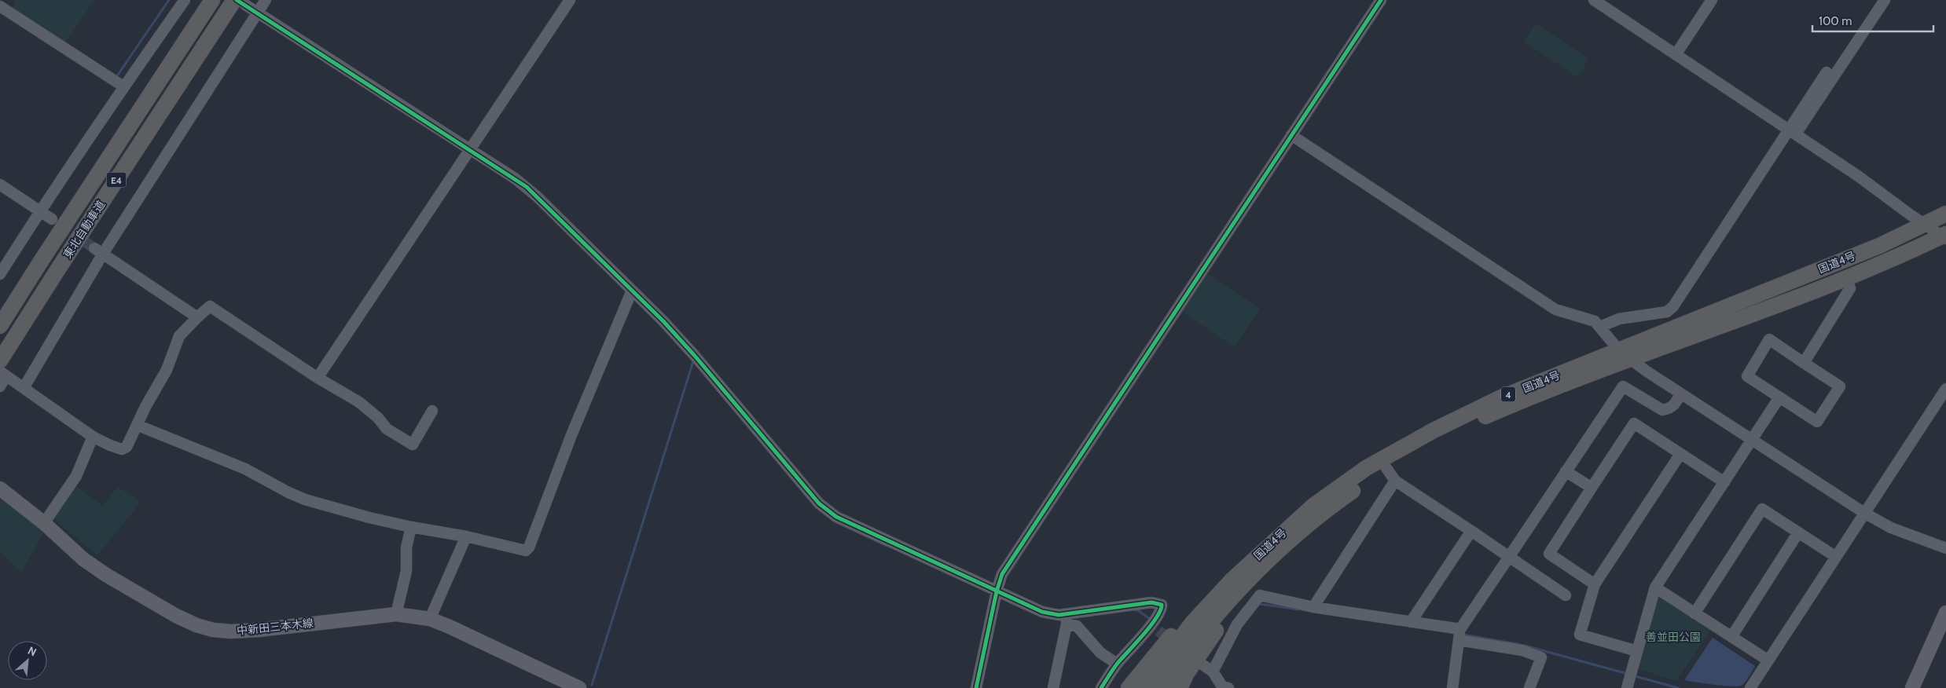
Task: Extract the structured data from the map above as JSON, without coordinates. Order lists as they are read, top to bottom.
{
  "streets": {
    "highway": [
      "E4",
      "東北自動車道",
      "国道4号",
      "4"
    ],
    "main road": ["中新田三本木線"]
  },
  "parks": ["善並田公園"],
  "scale_bar": "100 m",
  "north": "top right"
}
